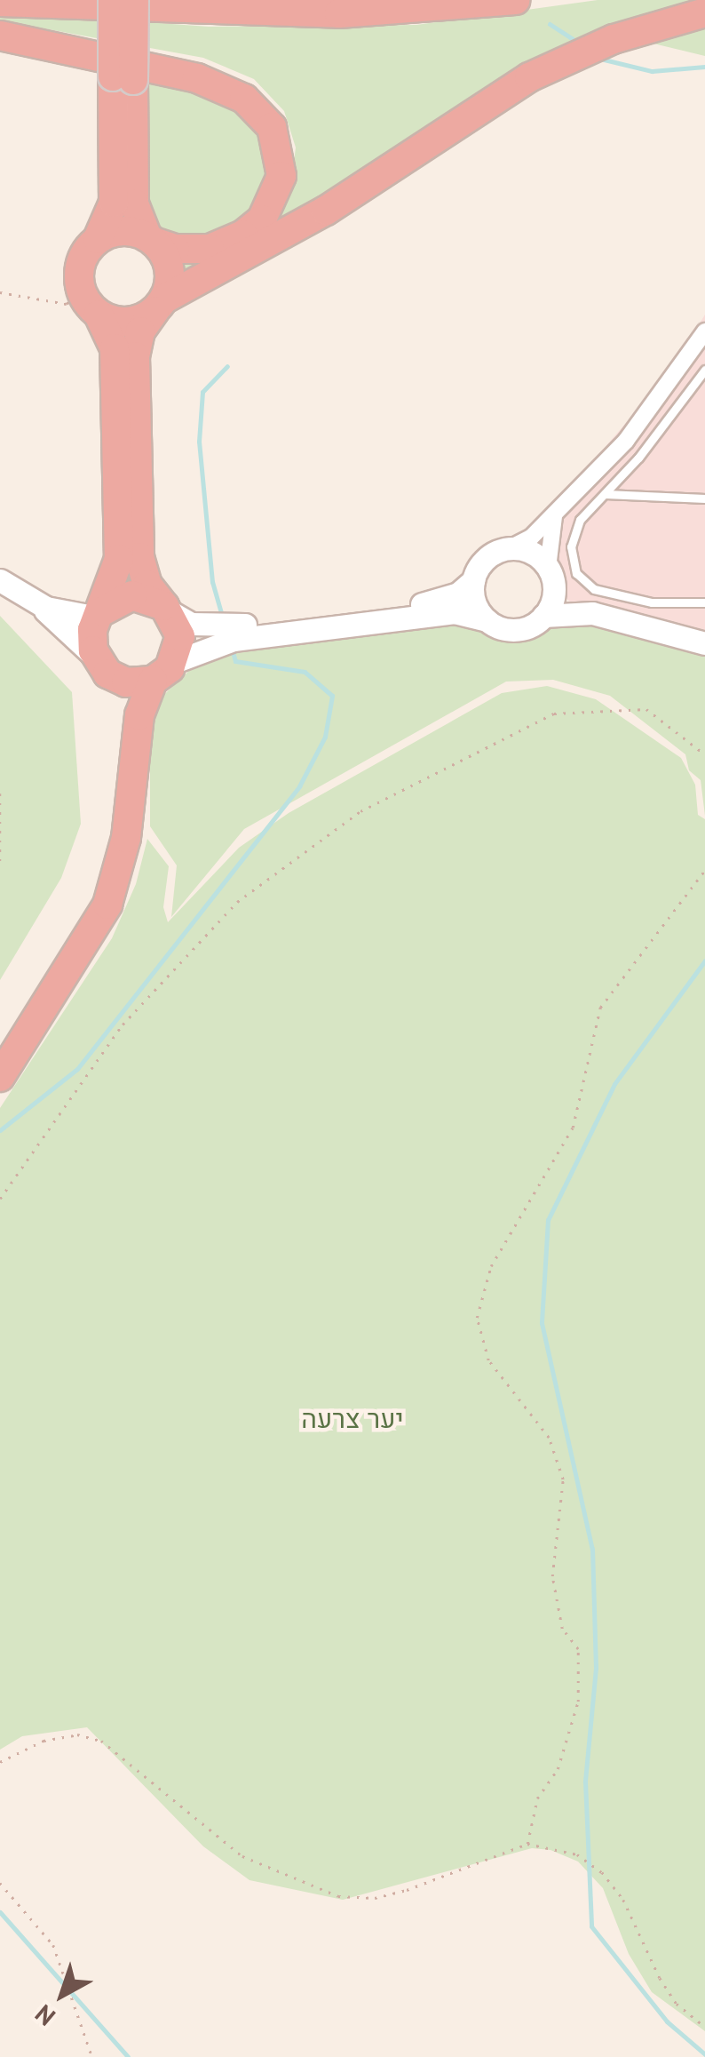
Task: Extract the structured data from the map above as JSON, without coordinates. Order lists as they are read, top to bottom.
{
  "parks": ["יער צרעה"],
  "north": "bottom left"
}
